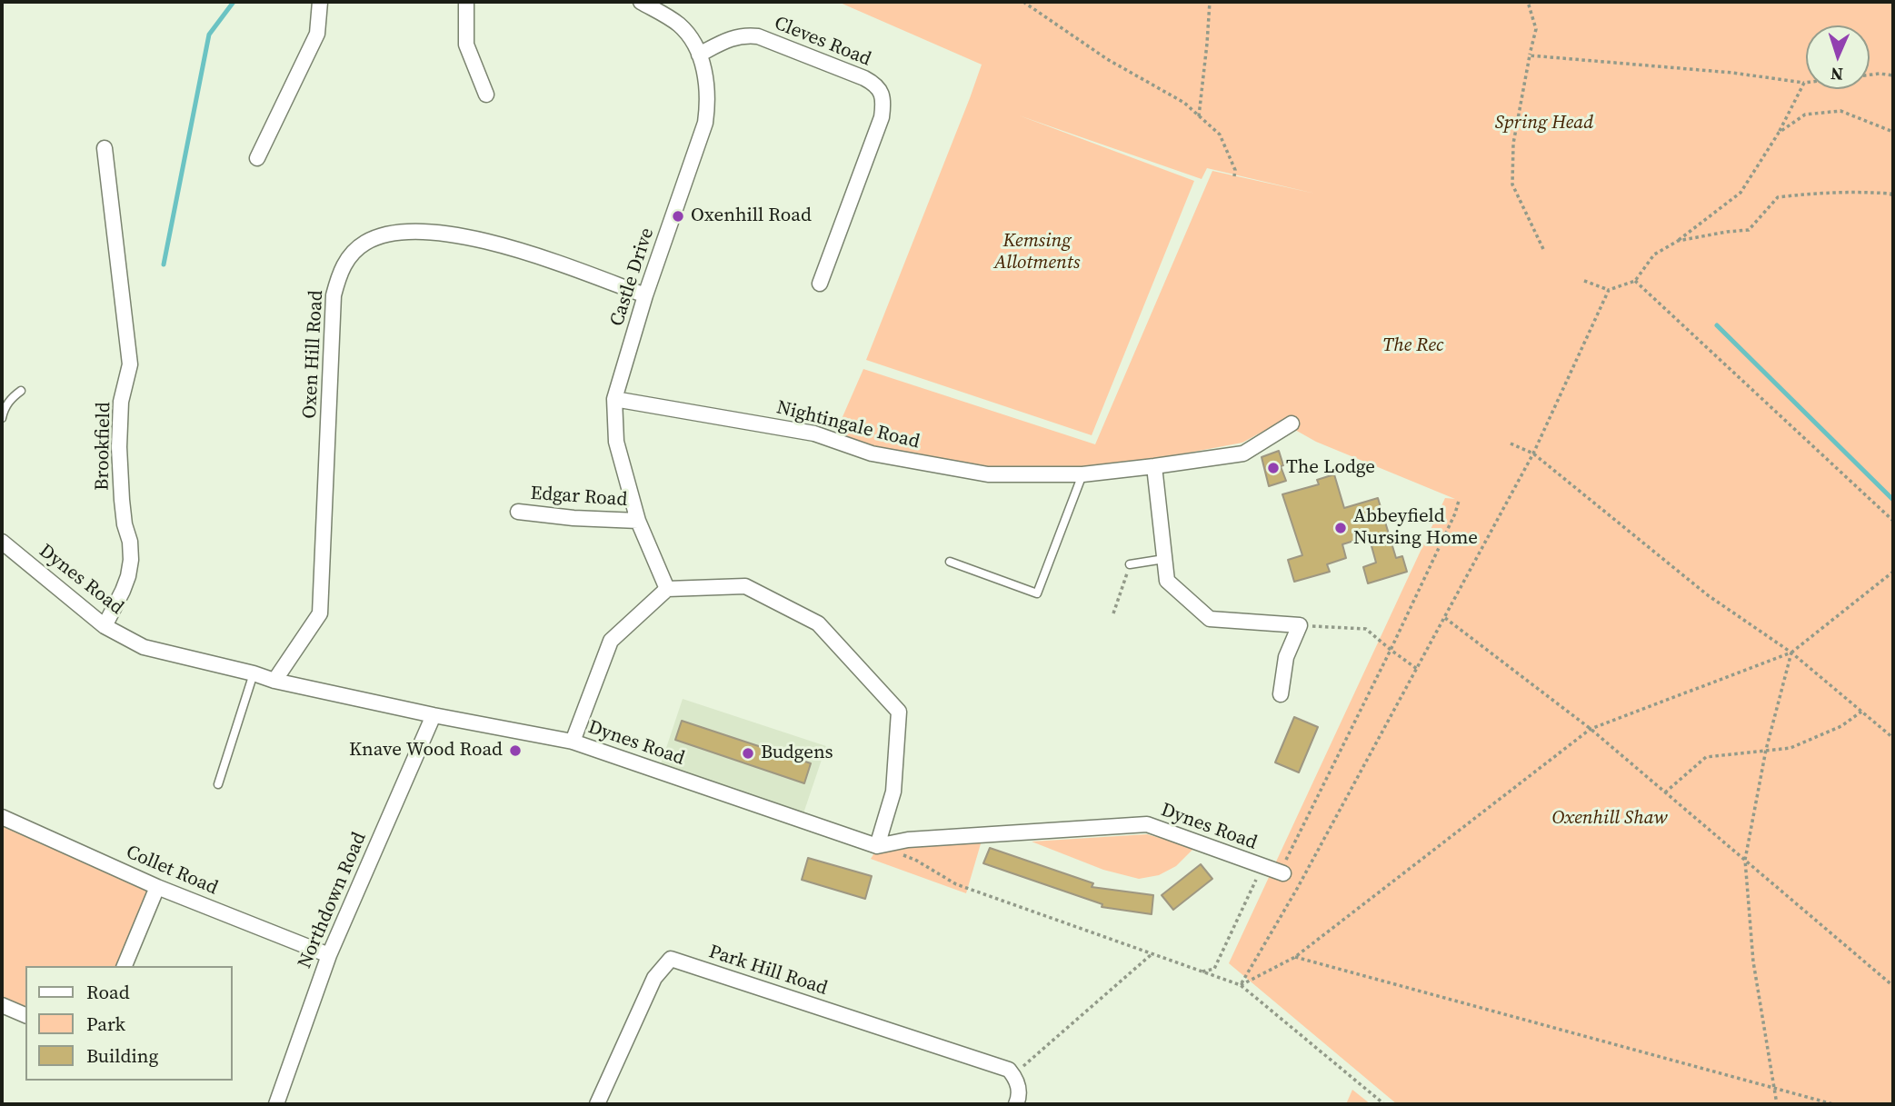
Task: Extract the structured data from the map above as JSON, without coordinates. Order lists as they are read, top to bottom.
{
  "streets": {
    "street": [
      "Cleves Road",
      "Castle Drive",
      "Oxen Hill Road",
      "Nightingale Road",
      "Brookfield",
      "Edgar Road",
      "Dynes Road",
      "Collet Road",
      "Northdown Road",
      "Park Hill Road"
    ]
  },
  "crossings": [
    ["Cleves Road", "Castle Drive"],
    ["Castle Drive", "Oxen Hill Road"],
    ["Castle Drive", "Nightingale Road"],
    ["Castle Drive", "Edgar Road"],
    ["Oxen Hill Road", "Dynes Road"],
    ["Brookfield", "Dynes Road"],
    ["Dynes Road", "Northdown Road"],
    ["Collet Road", "Northdown Road"]
  ],
  "parks": [
    "Spring Head",
    "Kemsing Allotments",
    "The Rec",
    "Oxenhill Shaw"
  ],
  "places": [
    "Oxenhill Road",
    "The Lodge",
    "Abbeyfield Nursing Home",
    "Knave Wood Road",
    "Budgens"
  ],
  "legend": ["Road", "Park", "Building"],
  "north": "bottom"
}
